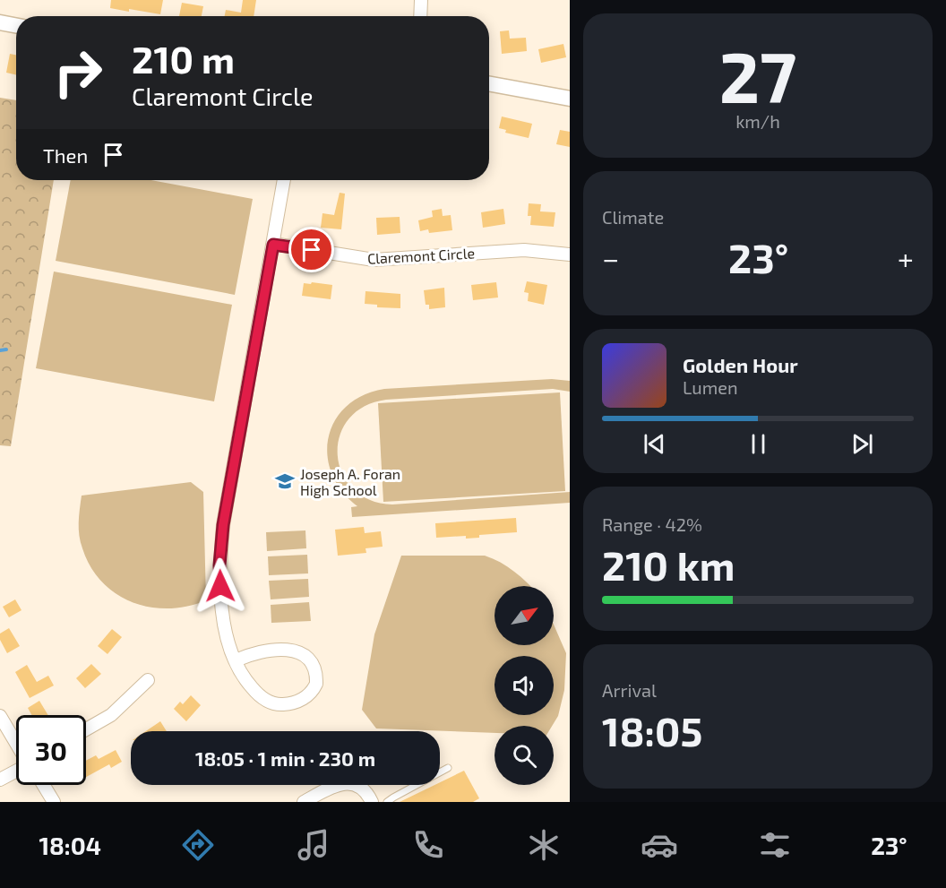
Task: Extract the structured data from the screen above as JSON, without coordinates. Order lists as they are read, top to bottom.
{
  "streets": {
    "street": ["Claremont Circle"]
  },
  "places": {
    "school or university": ["Joseph A. Foran High School"]
  },
  "north": "top right",
  "page": {
    "tile": [
      ["27", "km/h"],
      "Climate",
      ["Range · 42%", "210 km"],
      ["Arrival", "18:05"]
    ],
    "turn": ["210 m", "Claremont Circle"],
    "then": "Then",
    "heat": ["−", "23°", "+"],
    "song": ["Golden Hour", "Lumen"],
    "limit": "30",
    "trip": "18:05 · 1 min · 230 m",
    "tabs": ["18:04", "23°"]
  }
}
